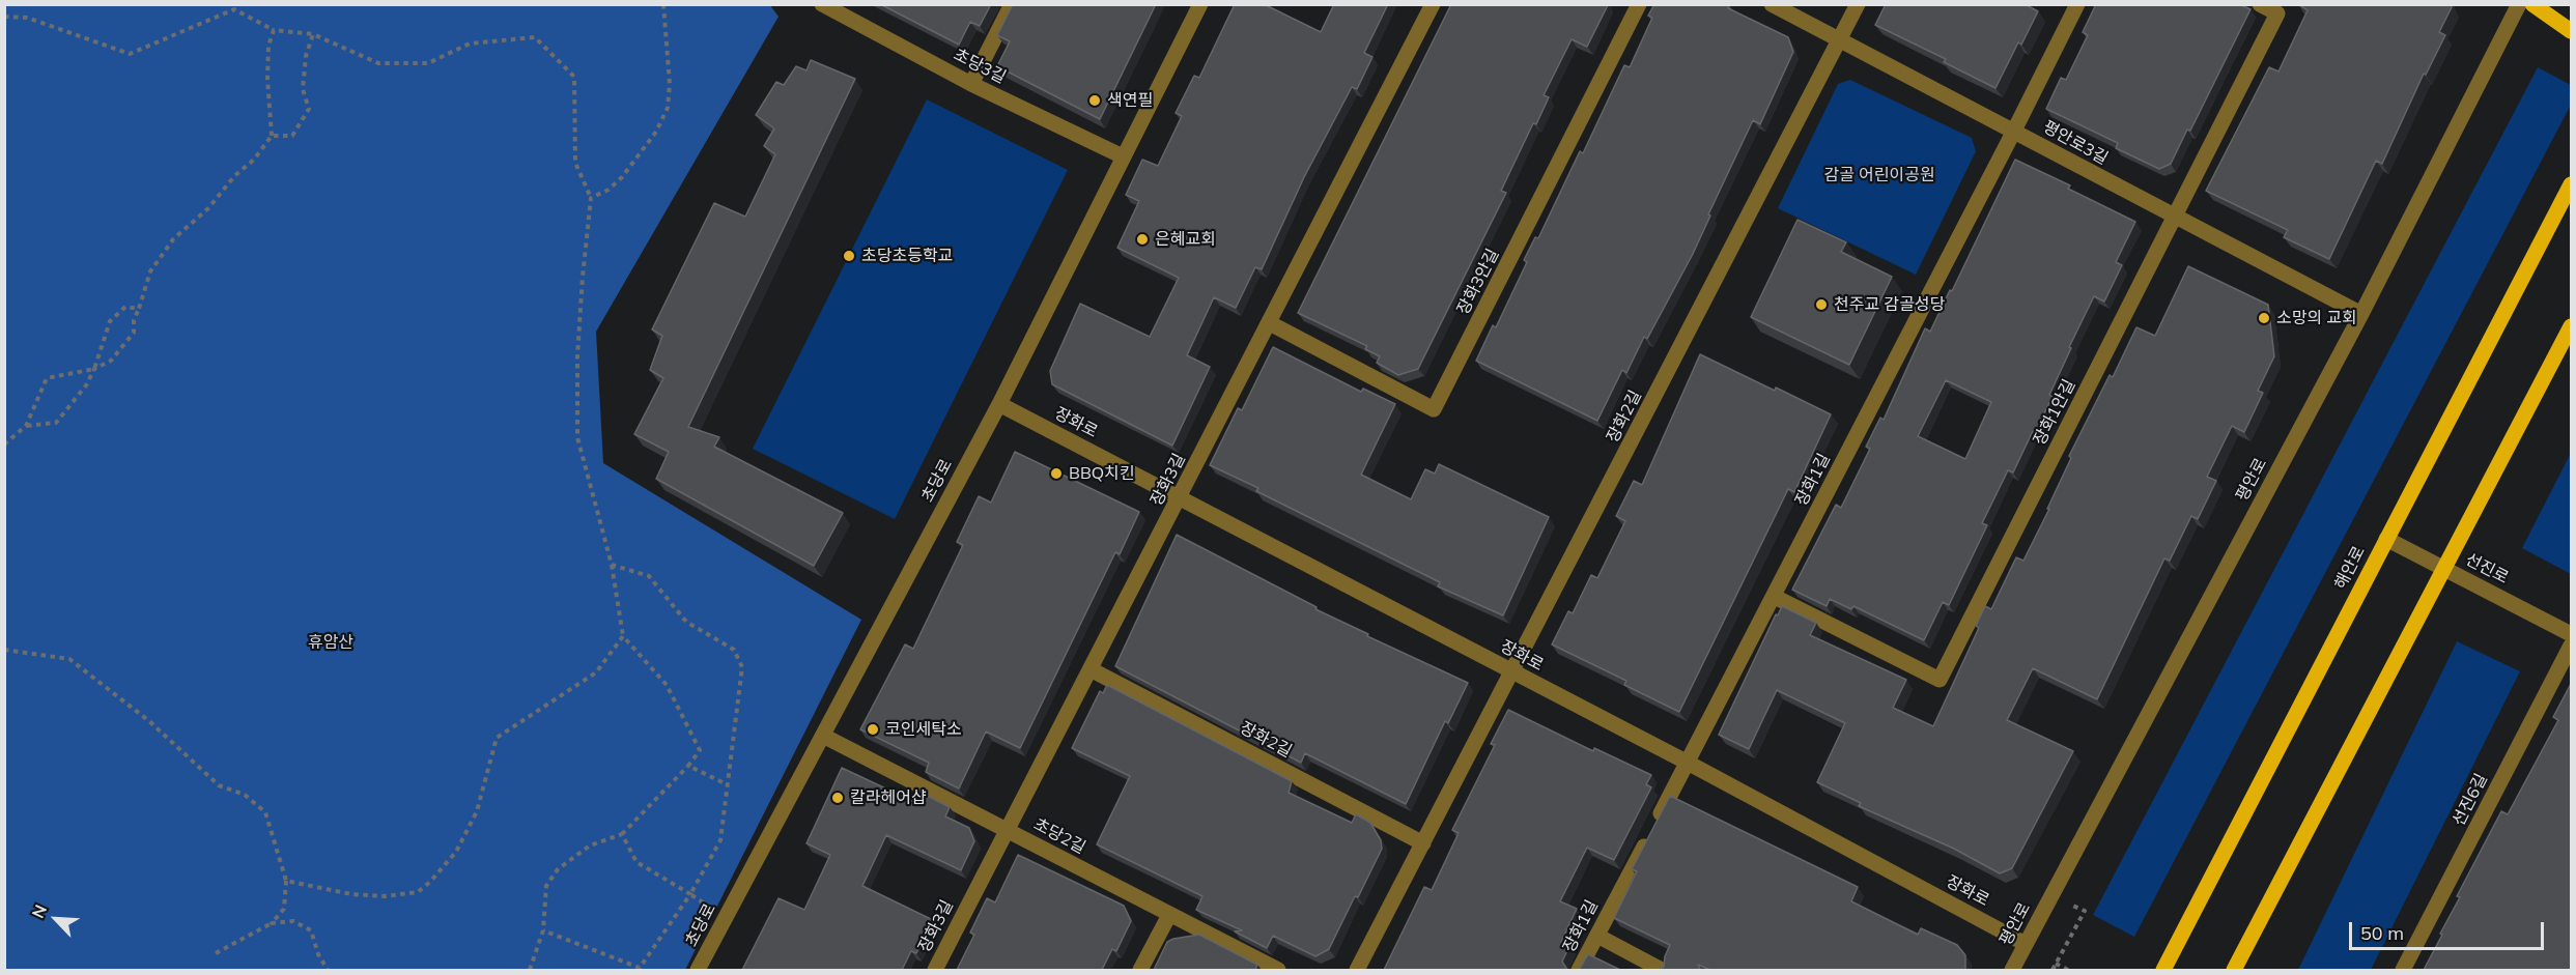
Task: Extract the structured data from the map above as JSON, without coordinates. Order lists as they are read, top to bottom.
{
  "streets": {
    "main road": ["해안로"],
    "street": [
      "초당3길",
      "평안로3길",
      "장화3안길",
      "장화1안길",
      "장화2길",
      "장화로",
      "장화3길",
      "장화1길",
      "평안로",
      "초당로",
      "선진로",
      "선진6길",
      "초당2길"
    ]
  },
  "crossings": [
    ["초당3길", "초당로"],
    ["평안로3길", "장화1안길"],
    ["평안로3길", "장화2길"],
    ["평안로3길", "장화1길"],
    ["평안로3길", "평안로"],
    ["장화3안길", "장화3길"],
    ["장화1안길", "장화1길"],
    ["장화2길", "장화로"],
    ["장화2길", "장화3길"],
    ["장화로", "장화3길"],
    ["장화로", "장화1길"],
    ["장화로", "평안로"],
    ["장화로", "초당로"],
    ["장화3길", "초당2길"],
    ["초당로", "초당2길"],
    ["해안로", "선진로"]
  ],
  "parks": ["감골 어린이공원", "휴암산"],
  "places": [
    "색연필",
    "은혜교회",
    "초당초등학교",
    "천주교 감골성당",
    "소망의 교회",
    "BBQ치킨",
    "코인세탁소",
    "칼라헤어샵"
  ],
  "scale_bar": "50 m",
  "north": "top left"
}
